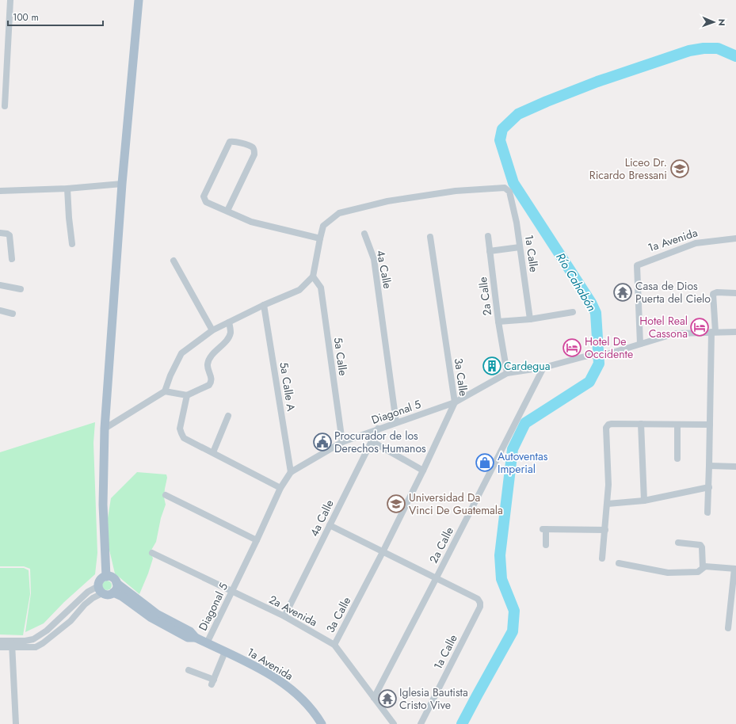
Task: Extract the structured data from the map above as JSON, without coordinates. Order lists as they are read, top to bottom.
{
  "streets": {
    "main road": ["1a Avenida"],
    "street": [
      "1a Calle",
      "4a Calle",
      "2a Calle",
      "5a Calle",
      "3a Calle",
      "5a Calle A",
      "Diagonal 5",
      "2a Avenida"
    ]
  },
  "crossings": [
    ["1a Avenida", "Diagonal 5"],
    ["1a Calle", "2a Calle"],
    ["4a Calle", "Diagonal 5"],
    ["4a Calle", "2a Avenida"],
    ["2a Calle", "Diagonal 5"],
    ["2a Calle", "2a Avenida"],
    ["5a Calle", "Diagonal 5"],
    ["3a Calle", "Diagonal 5"],
    ["3a Calle", "2a Avenida"],
    ["5a Calle A", "Diagonal 5"],
    ["Diagonal 5", "2a Avenida"]
  ],
  "water": ["Río Cahabón"],
  "places": {
    "school or university": ["Liceo Dr. Ricardo Bressani", "Universidad Da Vinci De Guatemala"],
    "temple": ["Casa de Dios Puerta del Cielo", "Iglesia Bautista Cristo Vive"],
    "hotel": ["Hotel Real Cassona", "Hotel De Occidente"],
    "building": ["Cardegua"],
    "public building": ["Procurador de los Derechos Humanos"],
    "shop": ["Autoventas Imperial"]
  },
  "scale_bar": "100 m",
  "north": "right"
}
